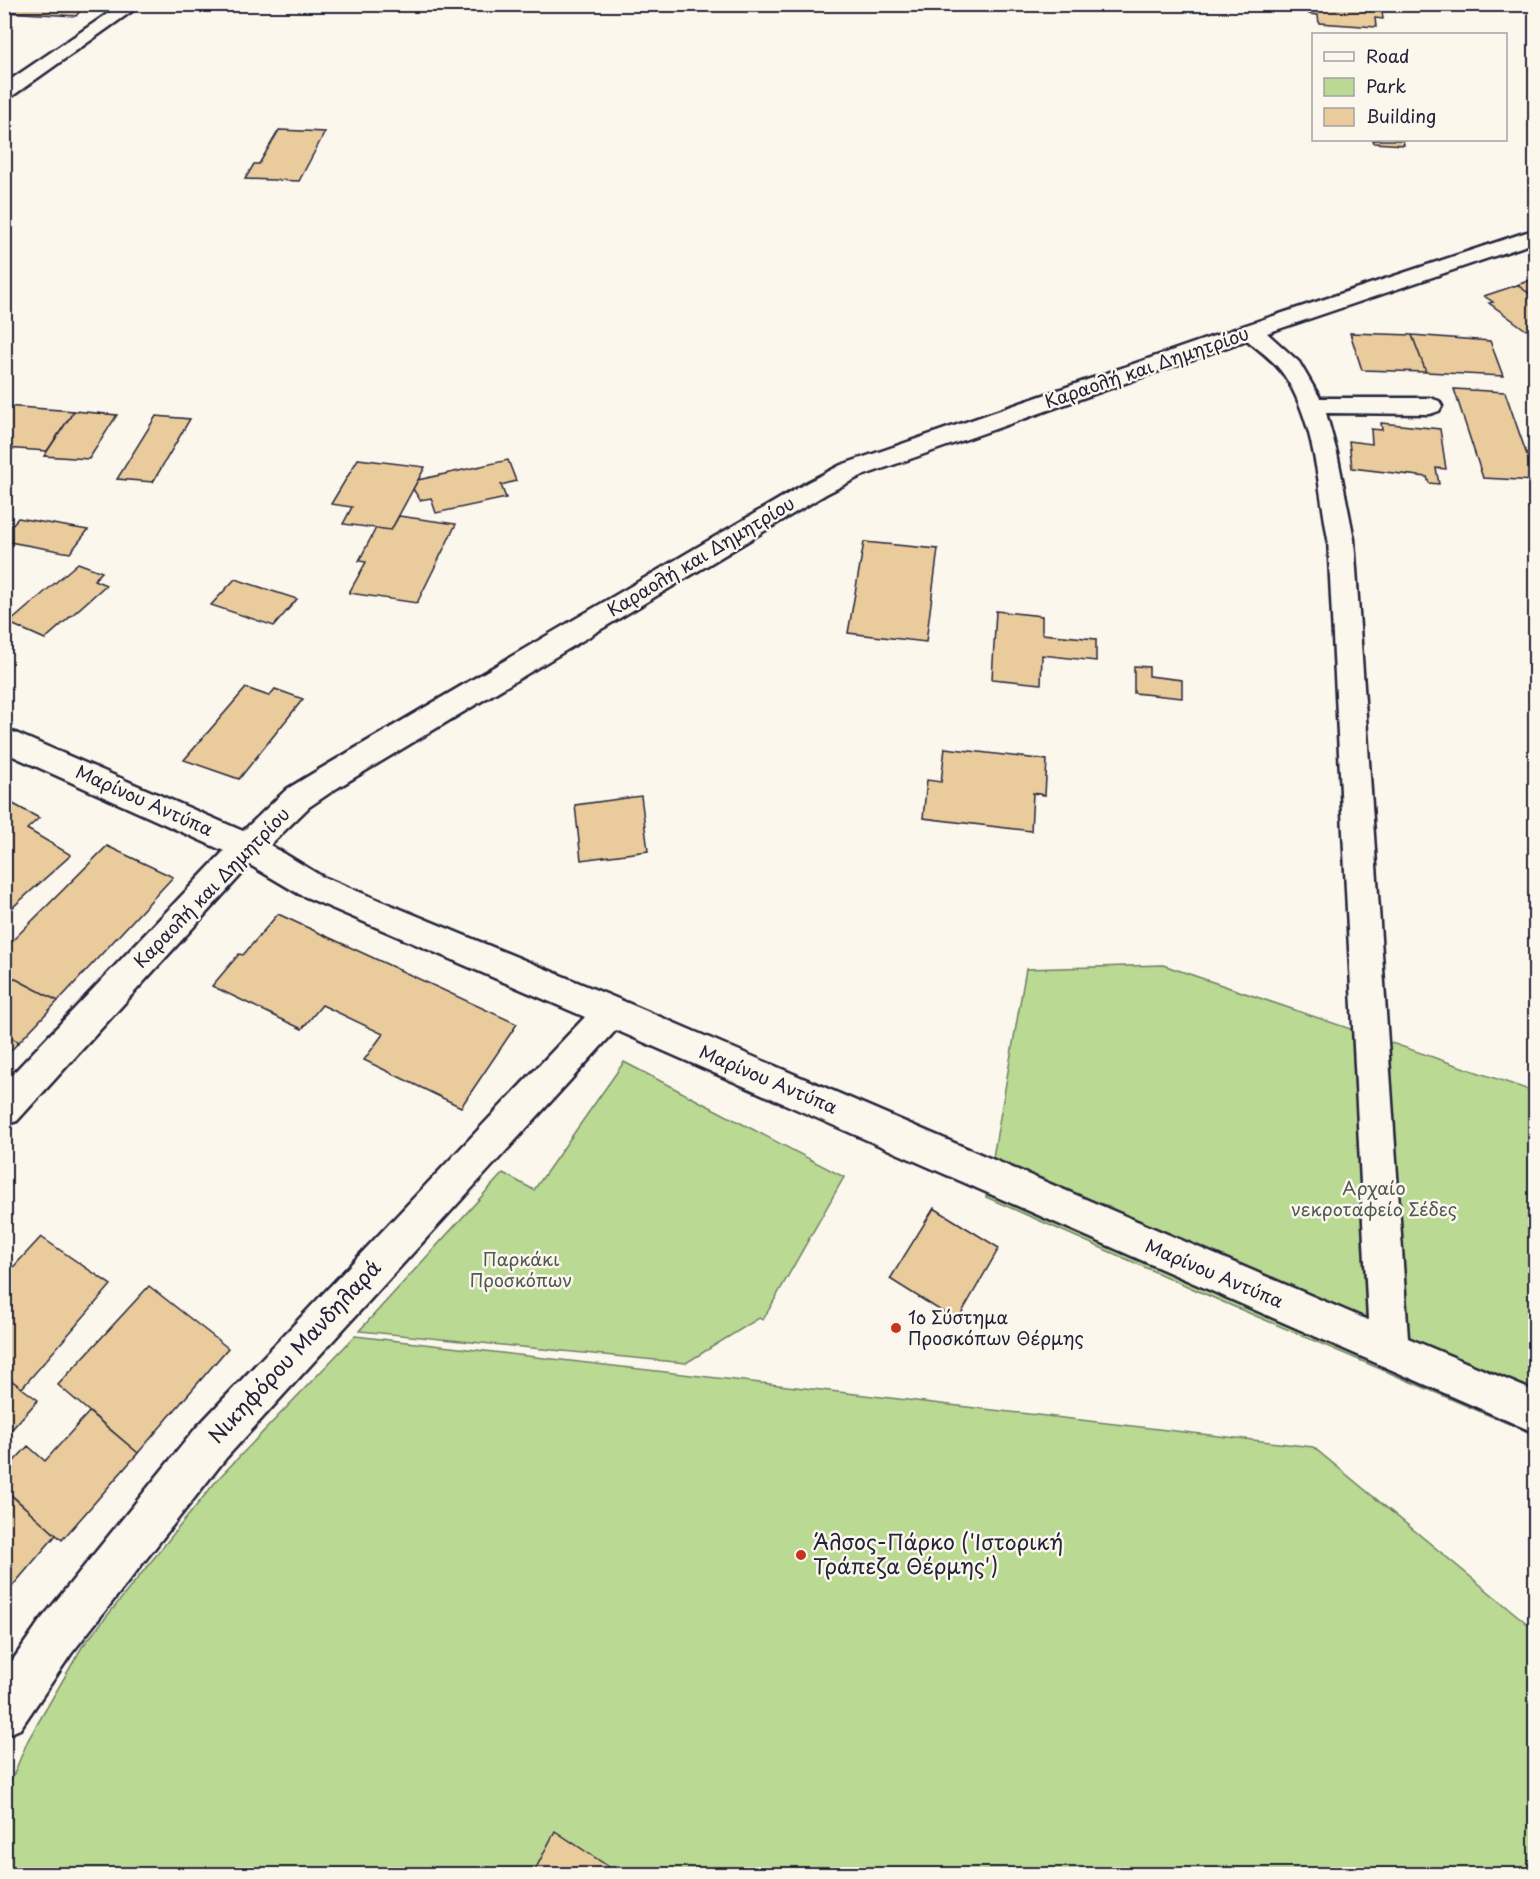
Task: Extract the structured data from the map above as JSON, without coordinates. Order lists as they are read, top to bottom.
{
  "streets": {
    "street": ["Καραολή και Δημητρίου", "Μαρίνου Αντύπα", "Νικηφόρου Μανδηλαρά"]
  },
  "crossings": [
    ["Καραολή και Δημητρίου", "Μαρίνου Αντύπα"],
    ["Μαρίνου Αντύπα", "Νικηφόρου Μανδηλαρά"]
  ],
  "parks": ["Αρχαίο νεκροταφείο Σέδες", "Παρκάκι Προσκόπων"],
  "places": ["1ο Σύστημα Προσκόπων Θέρμης", "Άλσος-Πάρκο ('Ιστορική Τράπεζα Θέρμης')"],
  "legend": ["Road", "Park", "Building"]
}
